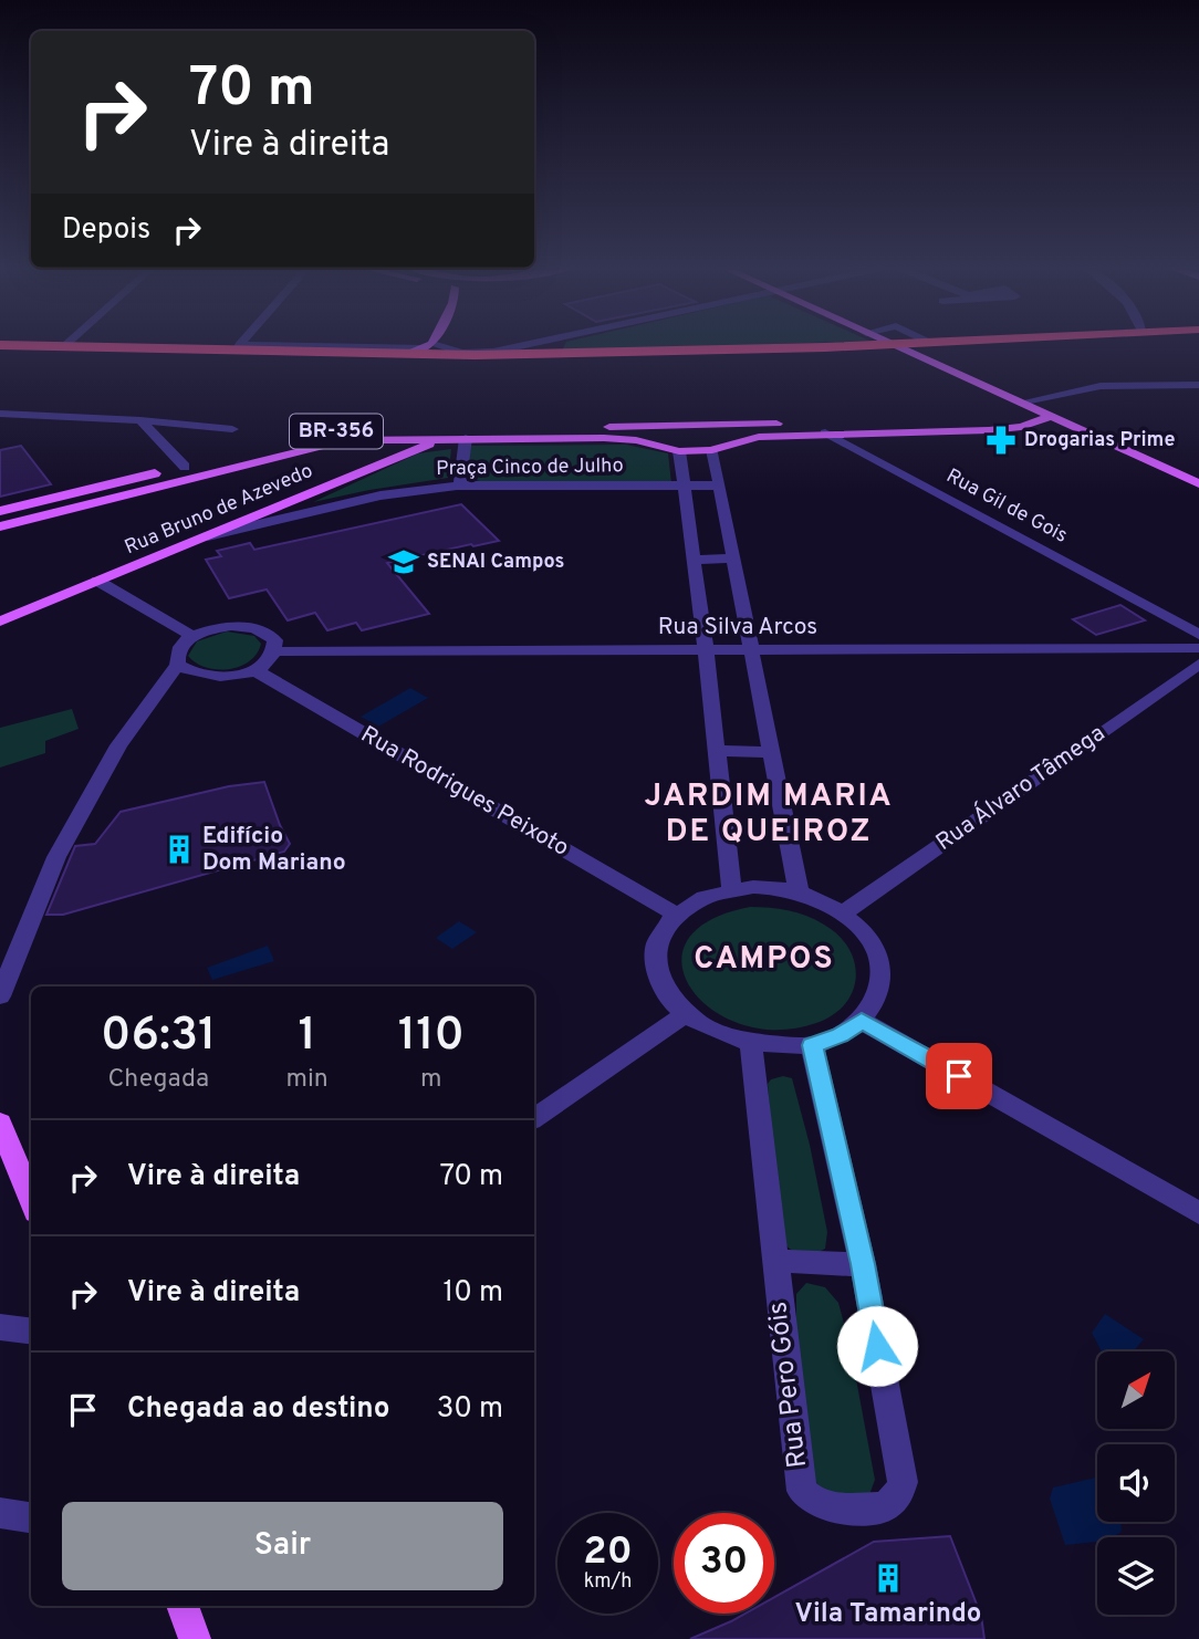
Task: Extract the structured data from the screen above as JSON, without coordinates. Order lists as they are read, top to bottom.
{
  "streets": {
    "main road": ["BR-356", "Rua Bruno de Azevedo"],
    "street": [
      "Praça Cinco de Julho",
      "Rua Gil de Gois",
      "Rua Silva Arcos",
      "Rua Álvaro Tâmega",
      "Rua Rodrigues Peixoto",
      "Rua Pero Góis"
    ]
  },
  "crossings": [
    ["Praça Cinco de Julho", "Rua Bruno de Azevedo"],
    ["Rua Silva Arcos", "Rua Álvaro Tâmega"],
    ["Rua Álvaro Tâmega", "Rua Rodrigues Peixoto"],
    ["Rua Álvaro Tâmega", "Rua Pero Góis"],
    ["Rua Rodrigues Peixoto", "Rua Pero Góis"]
  ],
  "districts": ["JARDIM MARIA DE QUEIROZ", "CAMPOS"],
  "places": {
    "pharmacy": ["Drogarias Prime"],
    "school or university": ["SENAI Campos"],
    "building": ["Edifício Dom Mariano", "Vila Tamarindo"]
  },
  "north": "top right",
  "page": {
    "turn": ["70 m", "Vire à direita"],
    "then": "Depois",
    "eta": [
      "06:31",
      "Chegada",
      "1",
      "min",
      "110",
      "m"
    ],
    "list": [
      {
        "name": "Vire à direita",
        "value": "70 m"
      },
      {
        "name": "Vire à direita",
        "value": "10 m"
      },
      {
        "name": "Chegada ao destino",
        "value": "30 m"
      }
    ],
    "buttons": "Sair",
    "speed": "20 km/h",
    "limit": "30"
  }
}
